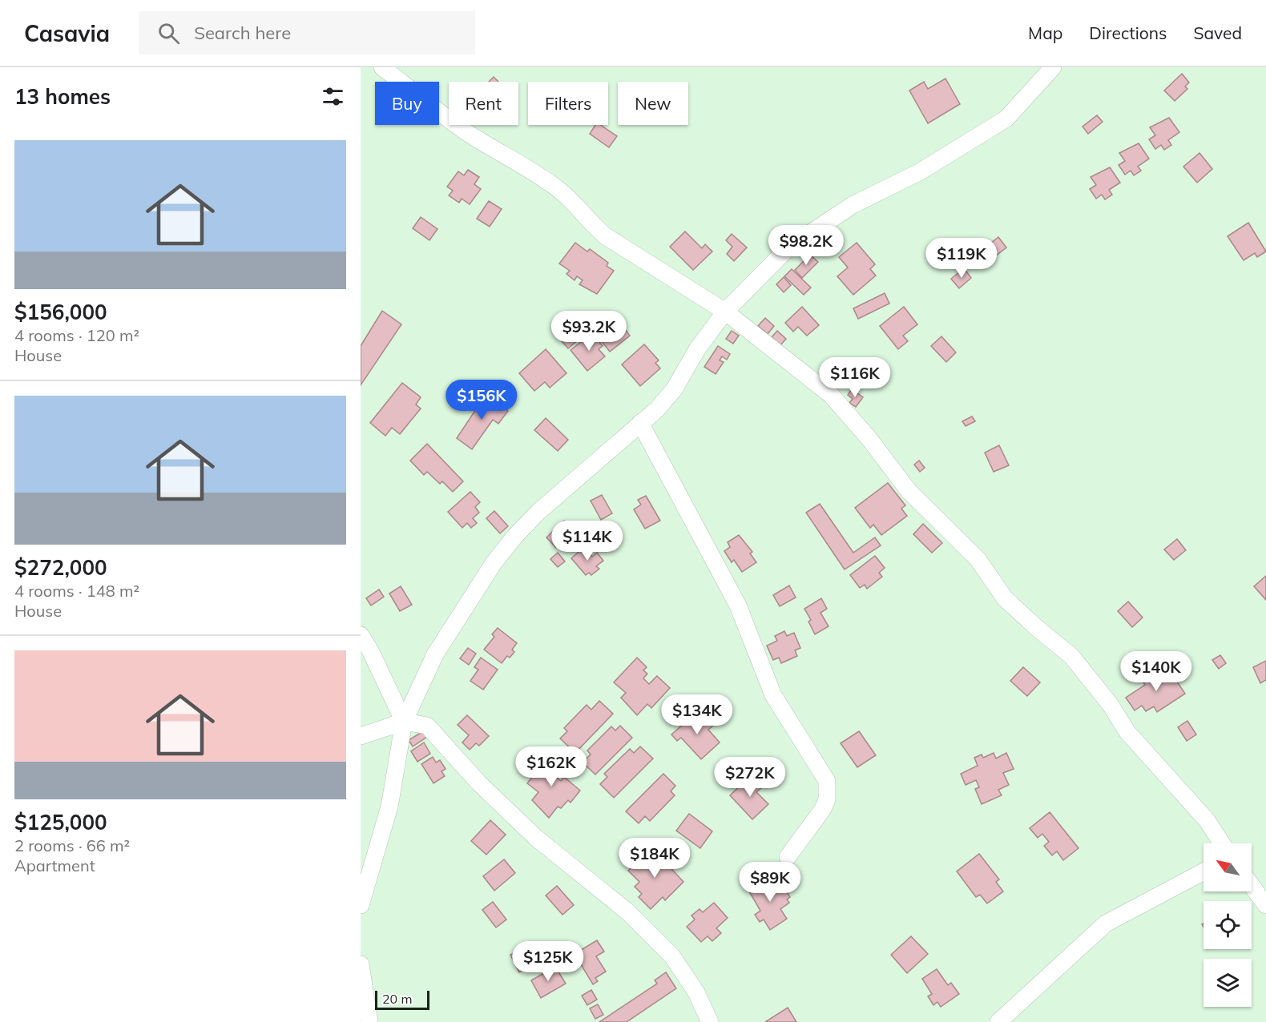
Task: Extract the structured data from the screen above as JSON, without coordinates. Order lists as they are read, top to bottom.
{
  "scale_bar": "20 m",
  "north": "top left",
  "page": {
    "header": "Casavia",
    "search": "Search here",
    "nav": ["Map", "Directions", "Saved"],
    "heading": "13 homes",
    "chip": [
      "Buy",
      "Rent",
      "Filters",
      "New"
    ],
    "list": [
      {
        "name": "$156,000",
        "note": "4 rooms · 120 m² · House"
      },
      {
        "name": "$272,000",
        "note": "4 rooms · 148 m² · House"
      },
      {
        "name": "$125,000",
        "note": "2 rooms · 66 m² · Apartment"
      }
    ],
    "price": [
      "$98.2K",
      "$119K",
      "$93.2K",
      "$116K",
      "$156K",
      "$114K",
      "$140K",
      "$134K",
      "$162K",
      "$272K",
      "$184K",
      "$89K",
      "$125K"
    ],
    "scale": "20 m"
  }
}
